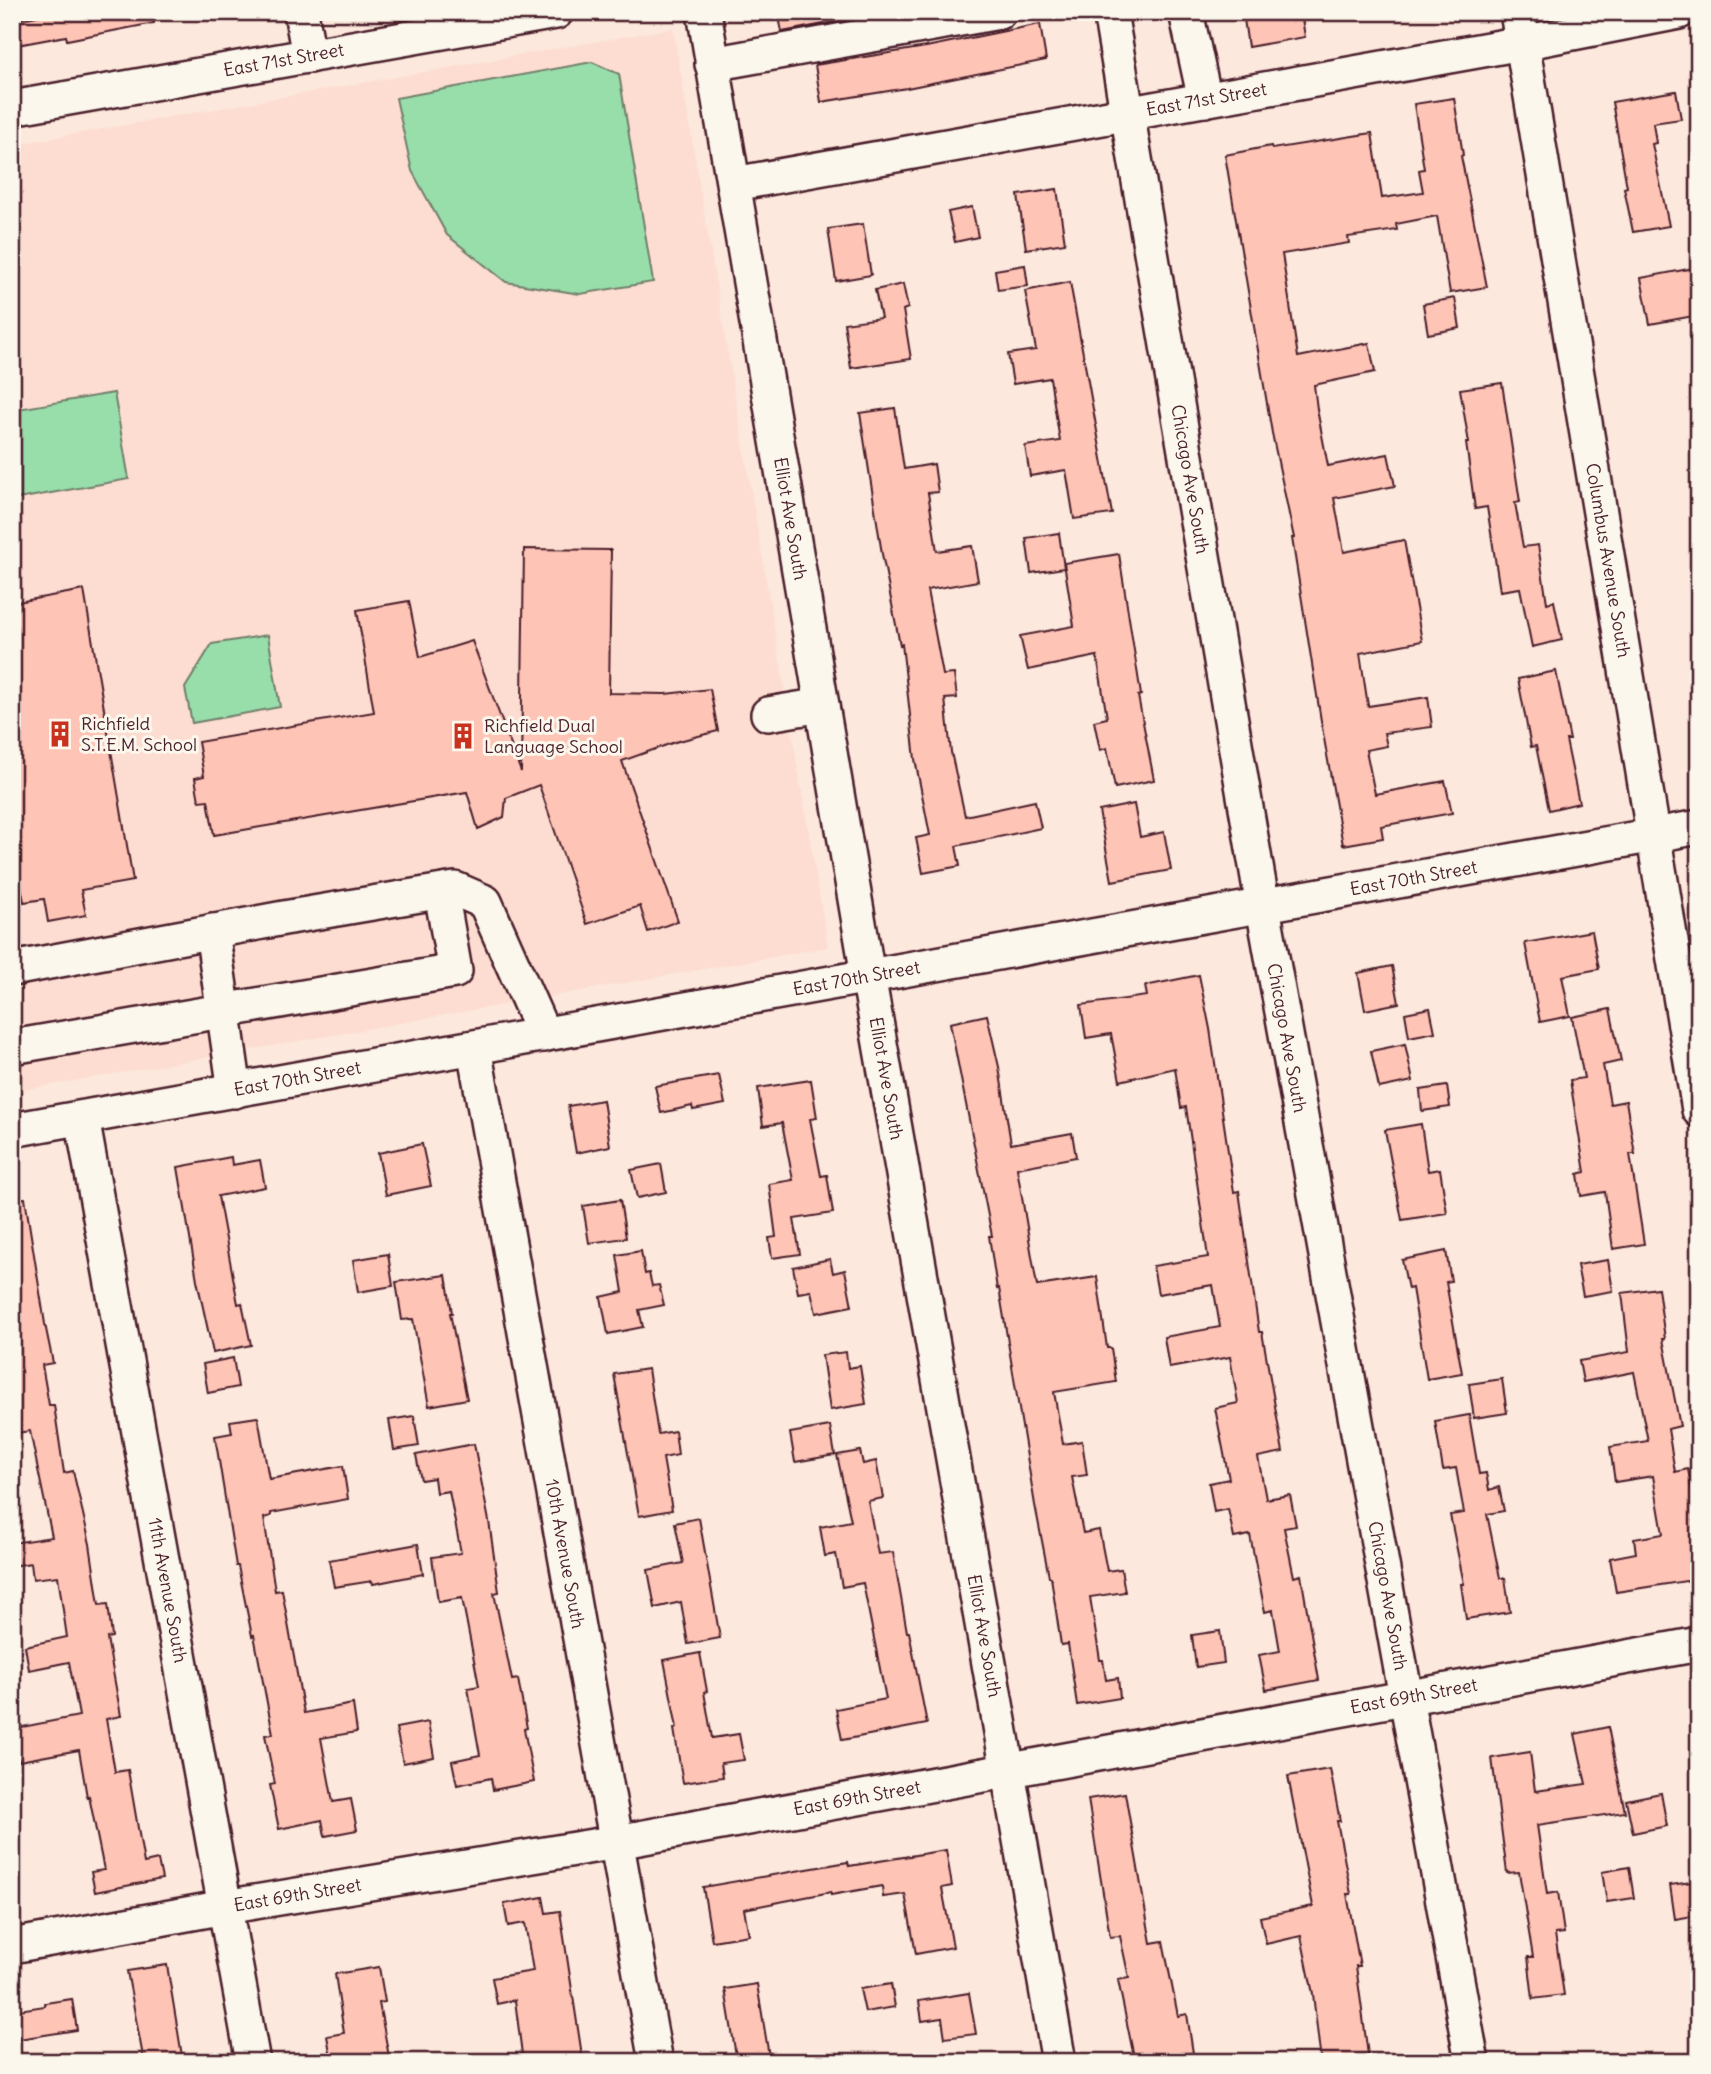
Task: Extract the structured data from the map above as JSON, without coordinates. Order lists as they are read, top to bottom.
{
  "streets": {
    "street": [
      "East 71st Street",
      "Chicago Ave South",
      "Elliot Ave South",
      "Columbus Avenue South",
      "East 70th Street",
      "10th Avenue South",
      "11th Avenue South",
      "East 69th Street"
    ]
  },
  "crossings": [
    ["East 71st Street", "Chicago Ave South"],
    ["East 71st Street", "Elliot Ave South"],
    ["East 71st Street", "Columbus Avenue South"],
    ["Chicago Ave South", "East 70th Street"],
    ["Chicago Ave South", "East 69th Street"],
    ["Elliot Ave South", "East 70th Street"],
    ["Elliot Ave South", "East 69th Street"],
    ["Columbus Avenue South", "East 70th Street"],
    ["East 70th Street", "10th Avenue South"],
    ["East 70th Street", "11th Avenue South"],
    ["10th Avenue South", "East 69th Street"],
    ["11th Avenue South", "East 69th Street"]
  ],
  "places": {
    "building": ["Richfield S.T.E.M. School", "Richfield Dual Language School"]
  }
}
